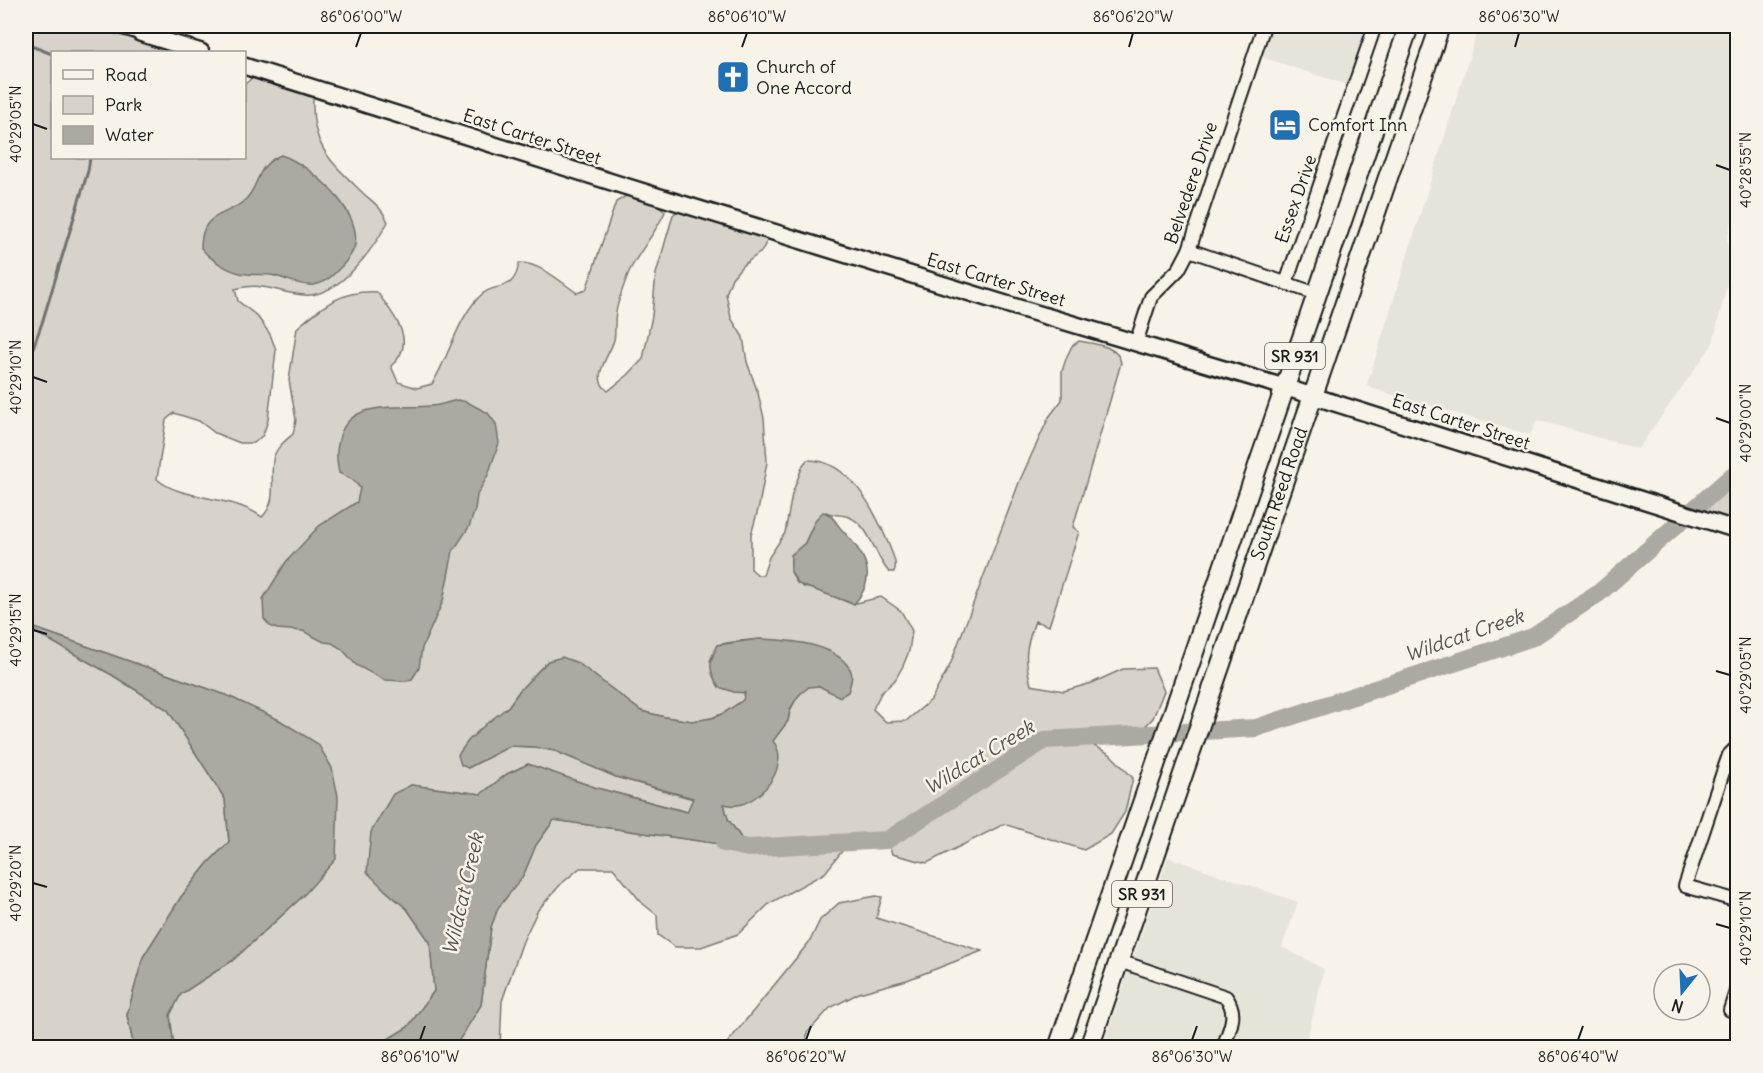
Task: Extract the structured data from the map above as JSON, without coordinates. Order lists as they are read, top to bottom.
{
  "streets": {
    "main road": ["SR 931", "South Reed Road"],
    "street": ["East Carter Street", "Belvedere Drive", "Essex Drive"]
  },
  "crossings": [
    ["East Carter Street", "Belvedere Drive"],
    ["East Carter Street", "South Reed Road"],
    ["SR 931", "South Reed Road"]
  ],
  "water": ["Wildcat Creek"],
  "places": {
    "church": ["Church of One Accord"],
    "hotel": ["Comfort Inn"]
  },
  "legend": ["Road", "Park", "Water"],
  "north": "bottom",
  "coordinates": [
    "86°06'00\"W",
    "86°06'10\"W",
    "86°06'20\"W",
    "86°06'30\"W",
    "40°29'05\"N",
    "40°28'55\"N",
    "40°29'10\"N",
    "40°29'00\"N",
    "40°29'15\"N",
    "40°29'20\"N",
    "86°06'40\"W"
  ]
}
